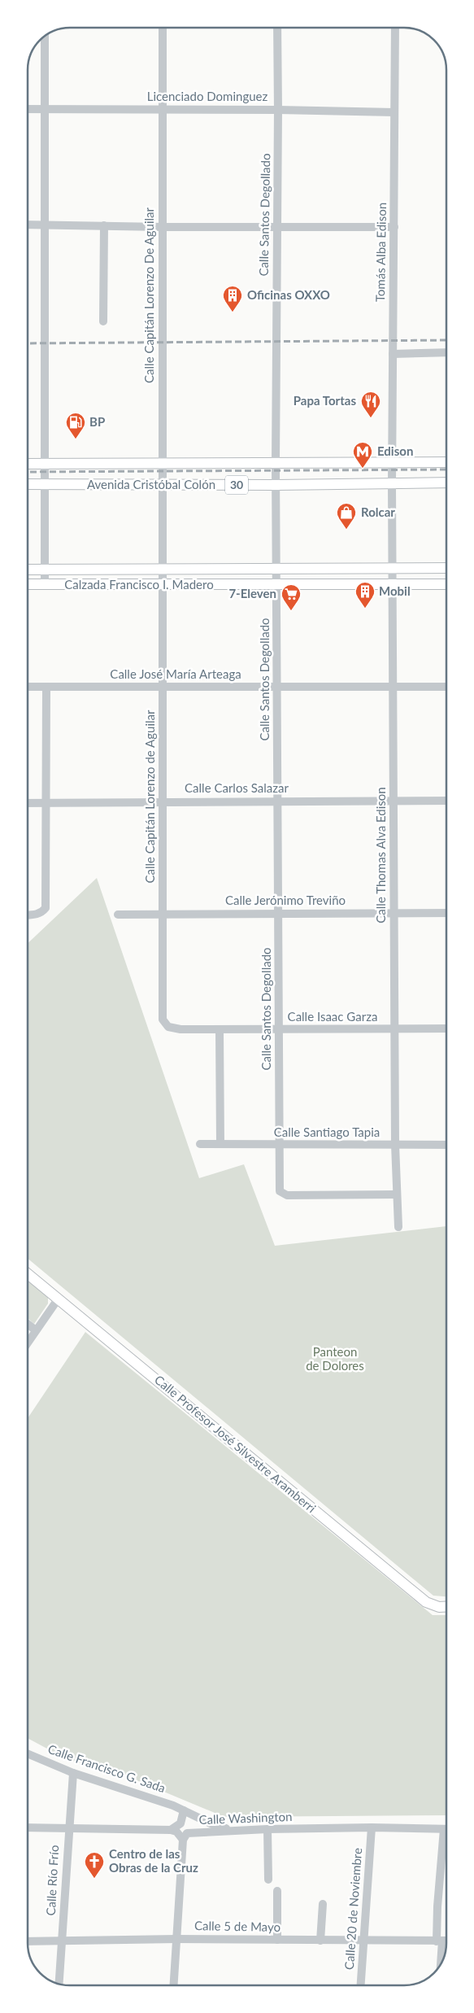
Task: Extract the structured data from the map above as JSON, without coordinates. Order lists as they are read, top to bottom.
{
  "streets": {
    "main road": [
      "Avenida Cristóbal Colón",
      "30",
      "Calzada Francisco I. Madero",
      "Calle Profesor José Silvestre Aramberri"
    ],
    "street": [
      "Licenciado Dominguez",
      "Calle Santos Degollado",
      "Tomás Alba Edison",
      "Calle Capitán Lorenzo De Aguilar",
      "Calle José María Arteaga",
      "Calle Carlos Salazar",
      "Calle Capitán Lorenzo de Aguilar",
      "Calle Thomas Alva Edison",
      "Calle Jerónimo Treviño",
      "Calle Isaac Garza",
      "Calle Santiago Tapia",
      "Calle Francisco G. Sada",
      "Calle Washington",
      "Calle Río Frío",
      "Calle 20 de Noviembre",
      "Calle 5 de Mayo"
    ]
  },
  "crossings": [
    ["Licenciado Dominguez", "Calle Santos Degollado"],
    ["Licenciado Dominguez", "Tomás Alba Edison"],
    ["Licenciado Dominguez", "Calle Capitán Lorenzo De Aguilar"],
    ["Calle Santos Degollado", "Avenida Cristóbal Colón"],
    ["Calle Santos Degollado", "Calzada Francisco I. Madero"],
    ["Calle Santos Degollado", "Calle José María Arteaga"],
    ["Calle Santos Degollado", "Calle Carlos Salazar"],
    ["Calle Santos Degollado", "Calle Thomas Alva Edison"],
    ["Calle Santos Degollado", "Calle Jerónimo Treviño"],
    ["Calle Santos Degollado", "Calle Isaac Garza"],
    ["Calle Santos Degollado", "Calle Santiago Tapia"],
    ["Tomás Alba Edison", "Avenida Cristóbal Colón"],
    ["Tomás Alba Edison", "Calle Thomas Alva Edison"],
    ["Calle Capitán Lorenzo De Aguilar", "Avenida Cristóbal Colón"],
    ["Calle Capitán Lorenzo De Aguilar", "Calzada Francisco I. Madero"],
    ["Calle Capitán Lorenzo De Aguilar", "Calle Capitán Lorenzo de Aguilar"],
    ["Avenida Cristóbal Colón", "Calle Thomas Alva Edison"],
    ["Calzada Francisco I. Madero", "Calle Capitán Lorenzo de Aguilar"],
    ["Calzada Francisco I. Madero", "Calle Thomas Alva Edison"],
    ["Calle José María Arteaga", "Calle Capitán Lorenzo de Aguilar"],
    ["Calle José María Arteaga", "Calle Thomas Alva Edison"],
    ["Calle Carlos Salazar", "Calle Capitán Lorenzo de Aguilar"],
    ["Calle Carlos Salazar", "Calle Thomas Alva Edison"],
    ["Calle Capitán Lorenzo de Aguilar", "Calle Jerónimo Treviño"],
    ["Calle Capitán Lorenzo de Aguilar", "Calle Isaac Garza"],
    ["Calle Thomas Alva Edison", "Calle Jerónimo Treviño"],
    ["Calle Thomas Alva Edison", "Calle Isaac Garza"],
    ["Calle Thomas Alva Edison", "Calle Santiago Tapia"],
    ["Calle Francisco G. Sada", "Calle Washington"],
    ["Calle Francisco G. Sada", "Calle Río Frío"],
    ["Calle Washington", "Calle 20 de Noviembre"],
    ["Calle Río Frío", "Calle 5 de Mayo"],
    ["Calle 20 de Noviembre", "Calle 5 de Mayo"]
  ],
  "parks": ["Panteon de Dolores"],
  "places": {
    "building": ["Oficinas OXXO", "Mobil"],
    "restaurant": ["Papa Tortas"],
    "fuel station": ["BP"],
    "metro station": ["Edison"],
    "shop": ["Rolcar"],
    "supermarket": ["7-Eleven"],
    "church": ["Centro de las Obras de la Cruz"]
  }
}
